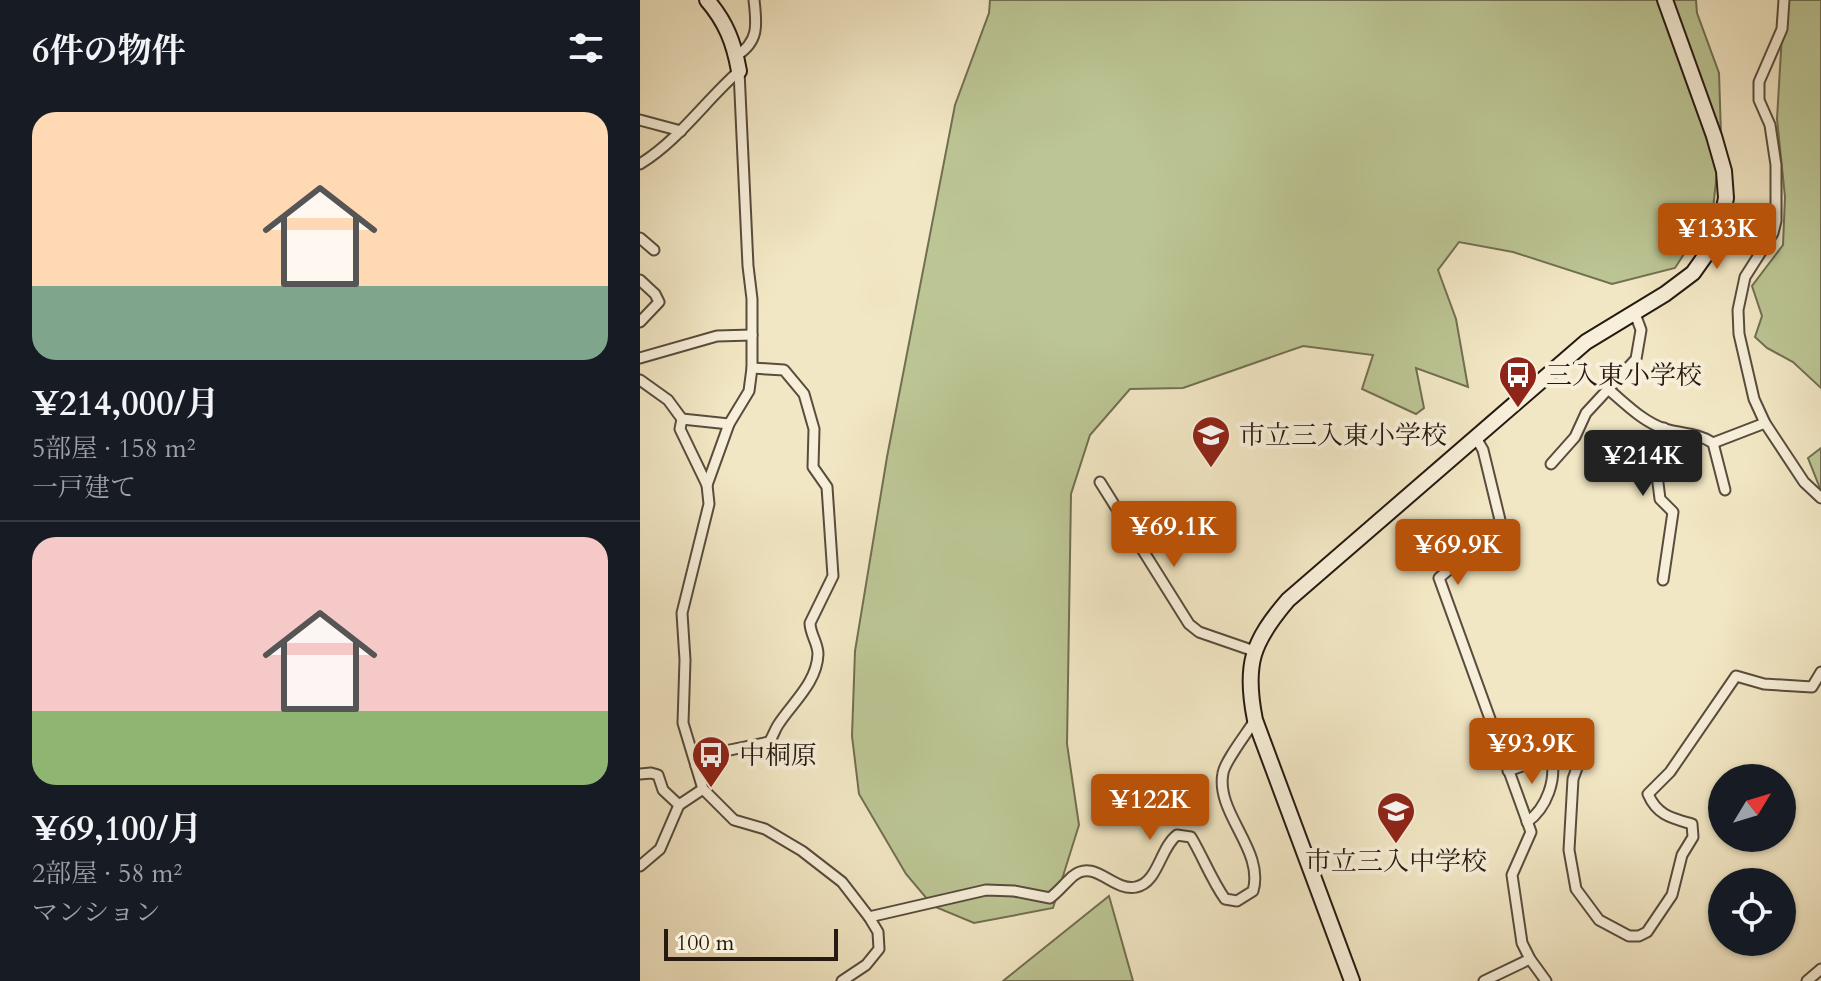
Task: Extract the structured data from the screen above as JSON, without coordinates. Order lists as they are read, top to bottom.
{
  "places": {
    "bus stop": ["三入東小学校", "中桐原"],
    "school or university": ["市立三入東小学校", "市立三入中学校"]
  },
  "scale_bar": "100 m",
  "north": "top right",
  "page": {
    "heading": "6件の物件",
    "list": [
      {
        "name": "¥214,000/月",
        "note": "5部屋 · 158 m² · 一戸建て"
      },
      {
        "name": "¥69,100/月",
        "note": "2部屋 · 58 m² · マンション"
      }
    ],
    "price": [
      "¥133K",
      "¥214K",
      "¥69.1K",
      "¥69.9K",
      "¥93.9K",
      "¥122K"
    ],
    "scale": "100 m"
  }
}
